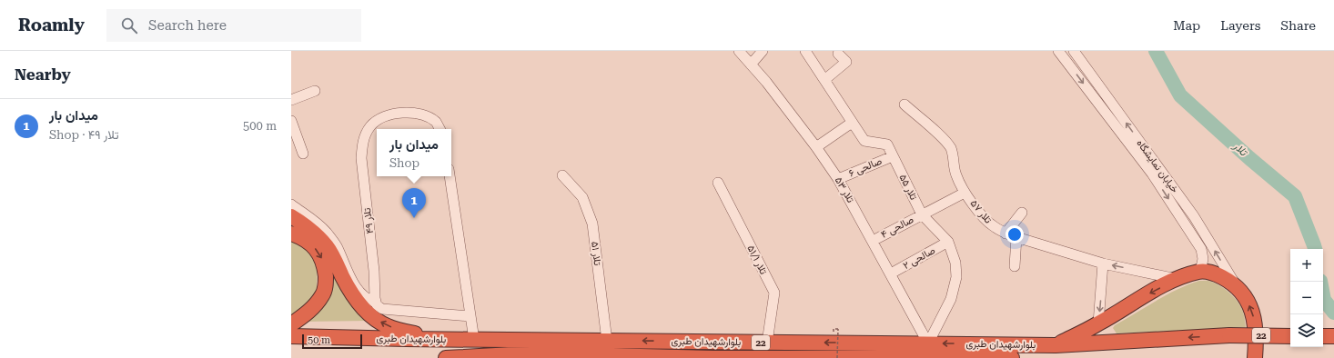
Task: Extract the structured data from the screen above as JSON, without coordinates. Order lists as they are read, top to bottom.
{
  "streets": {
    "highway": ["22", "بلوارشهیدان طبری"],
    "street": [
      "خیابان نمایشگاه",
      "صالحی ۶",
      "تلار ۵۵",
      "تلار ۵۳",
      "تلار ۵۷",
      "تلار ۴۹",
      "صالحی ۴",
      "تلار ۵۱",
      "صالحی ۲",
      "تلار ۵۱/۱"
    ]
  },
  "crossings": [
    ["صالحی ۶", "تلار ۵۵"],
    ["صالحی ۶", "تلار ۵۳"],
    ["تلار ۵۵", "تلار ۵۳"],
    ["تلار ۵۵", "صالحی ۴"],
    ["تلار ۵۵", "صالحی ۲"],
    ["تلار ۵۵", "بلوارشهیدان طبری"],
    ["تلار ۵۳", "صالحی ۴"],
    ["تلار ۵۳", "صالحی ۲"],
    ["تلار ۵۳", "بلوارشهیدان طبری"],
    ["تلار ۵۷", "صالحی ۴"],
    ["تلار ۵۱", "بلوارشهیدان طبری"],
    ["تلار ۵۱/۱", "بلوارشهیدان طبری"]
  ],
  "water": ["تلار"],
  "scale_bar": "50 m",
  "page": {
    "header": "Roamly",
    "search": "Search here",
    "nav": ["Map", "Layers", "Share"],
    "heading": "Nearby",
    "list": [
      {
        "mark": "1",
        "name": "میدان بار",
        "note": "Shop · تلار ۴۹",
        "value": "500 m"
      }
    ],
    "popup": ["میدان بار", "Shop"],
    "pins": "1",
    "map_buttons": ["+", "−"],
    "scale": "50 m"
  }
}
